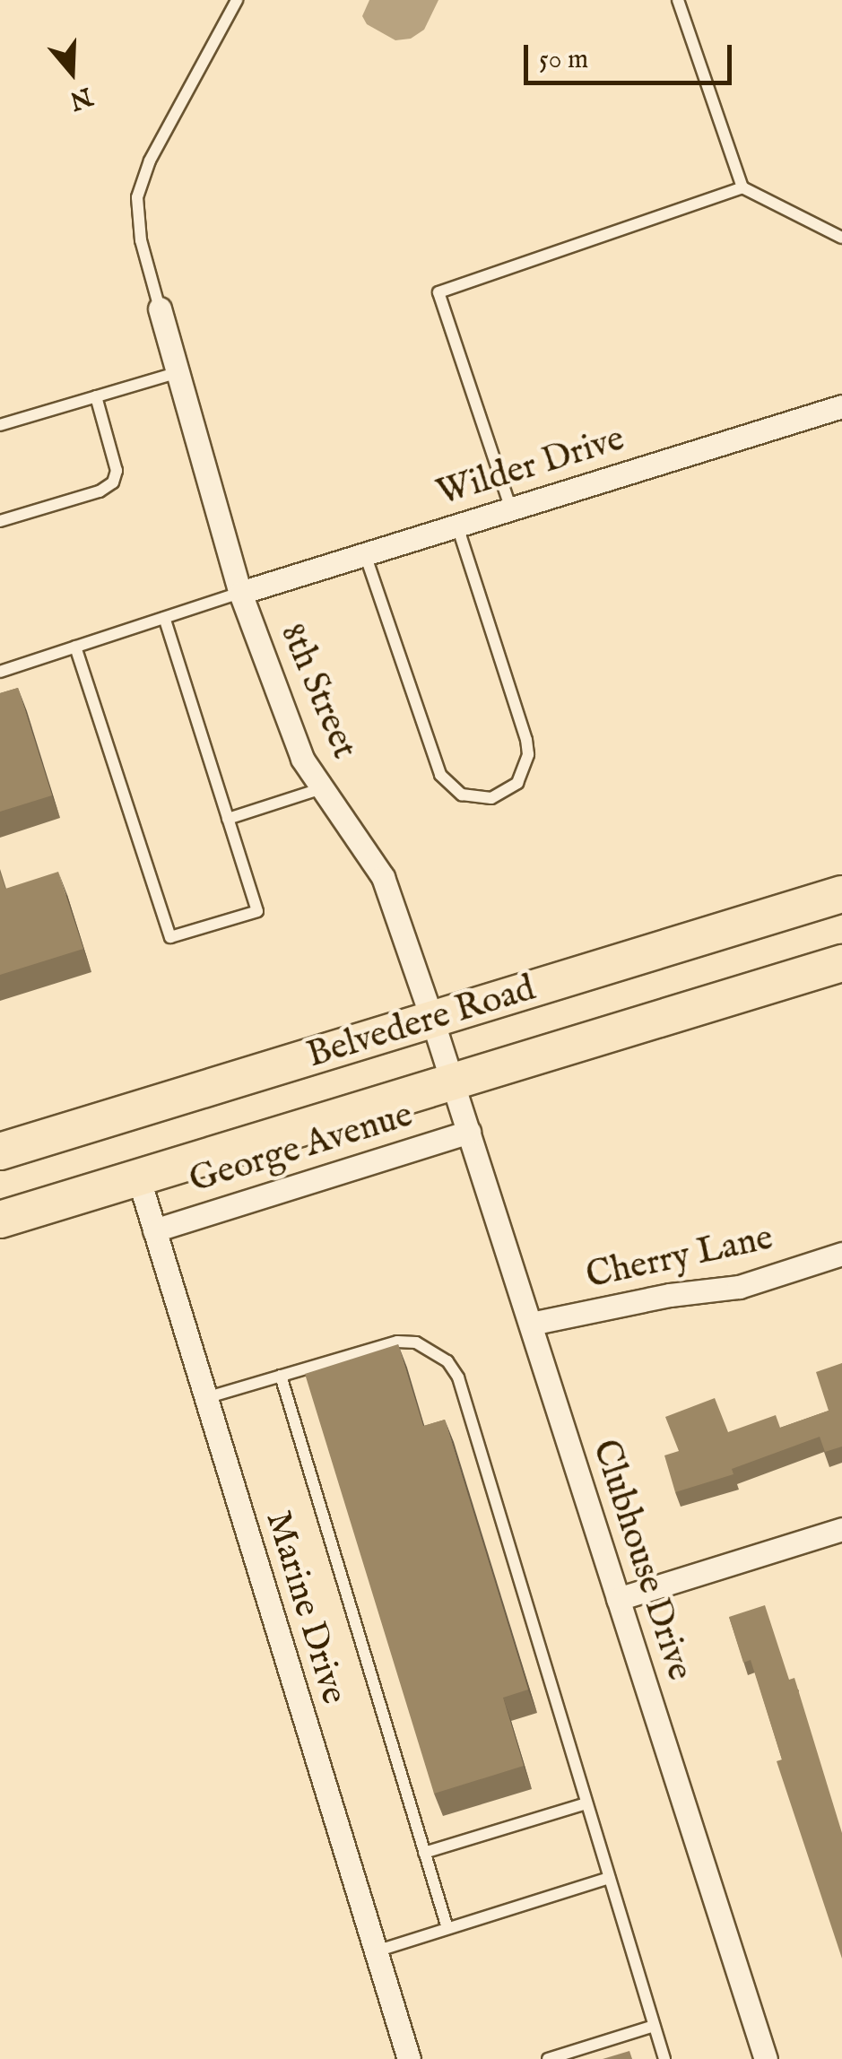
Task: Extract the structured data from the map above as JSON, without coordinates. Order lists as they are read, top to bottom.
{
  "streets": {
    "main road": ["Belvedere Road"],
    "street": [
      "Wilder Drive",
      "8th Street",
      "George Avenue",
      "Cherry Lane",
      "Clubhouse Drive",
      "Marine Drive"
    ]
  },
  "crossings": [
    ["Wilder Drive", "8th Street"],
    ["8th Street", "Belvedere Road"],
    ["8th Street", "Clubhouse Drive"],
    ["Belvedere Road", "Clubhouse Drive"],
    ["Belvedere Road", "Marine Drive"],
    ["George Avenue", "Clubhouse Drive"],
    ["George Avenue", "Marine Drive"],
    ["Cherry Lane", "Clubhouse Drive"]
  ],
  "scale_bar": "50 m",
  "north": "bottom"
}
